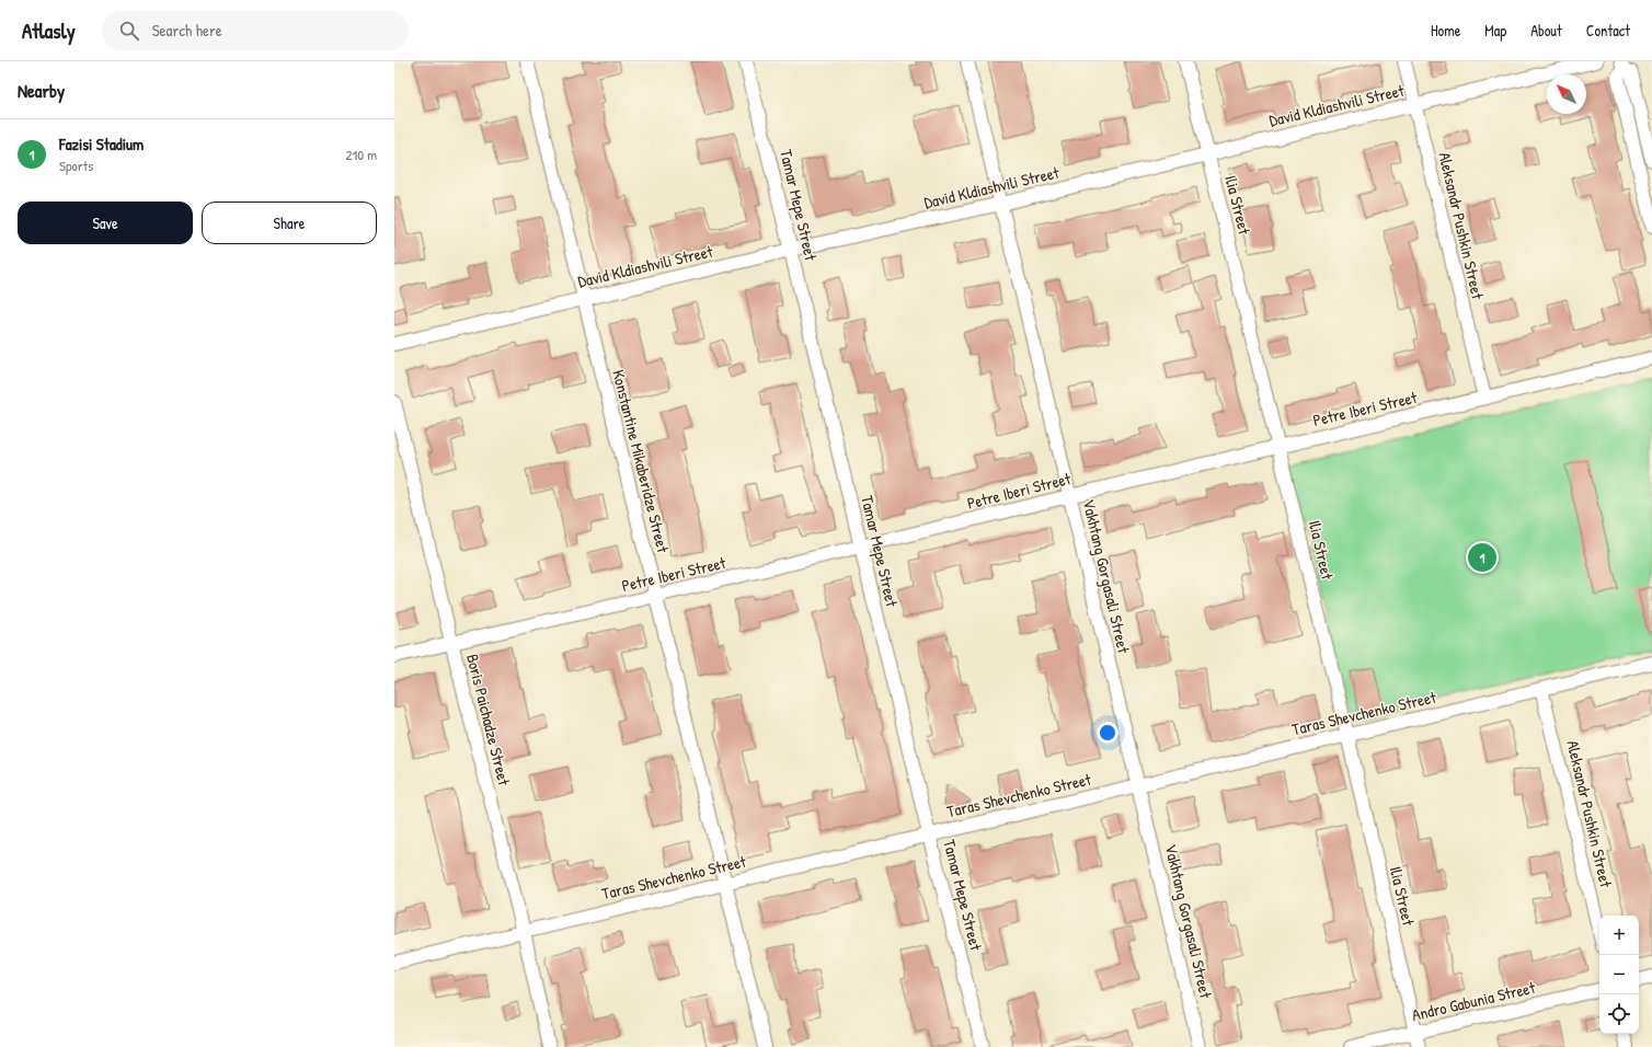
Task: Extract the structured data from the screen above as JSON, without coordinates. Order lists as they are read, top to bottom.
{
  "streets": {
    "street": [
      "David Kldiashvili Street",
      "Tamar Mepe Street",
      "Ilia Street",
      "Aleksandr Pushkin Street",
      "Petre Iberi Street",
      "Konstantine Mikaberidze Street",
      "Vakhtang Gorgasali Street",
      "Taras Shevchenko Street",
      "Boris Paichadze Street",
      "Andro Gabunia Street"
    ]
  },
  "crossings": [
    ["David Kldiashvili Street", "Tamar Mepe Street"],
    ["David Kldiashvili Street", "Ilia Street"],
    ["David Kldiashvili Street", "Aleksandr Pushkin Street"],
    ["David Kldiashvili Street", "Konstantine Mikaberidze Street"],
    ["David Kldiashvili Street", "Vakhtang Gorgasali Street"],
    ["Tamar Mepe Street", "Petre Iberi Street"],
    ["Tamar Mepe Street", "Taras Shevchenko Street"],
    ["Ilia Street", "Petre Iberi Street"],
    ["Ilia Street", "Taras Shevchenko Street"],
    ["Ilia Street", "Andro Gabunia Street"],
    ["Aleksandr Pushkin Street", "Petre Iberi Street"],
    ["Aleksandr Pushkin Street", "Taras Shevchenko Street"],
    ["Petre Iberi Street", "Konstantine Mikaberidze Street"],
    ["Petre Iberi Street", "Vakhtang Gorgasali Street"],
    ["Petre Iberi Street", "Boris Paichadze Street"],
    ["Konstantine Mikaberidze Street", "Taras Shevchenko Street"],
    ["Vakhtang Gorgasali Street", "Taras Shevchenko Street"],
    ["Taras Shevchenko Street", "Boris Paichadze Street"]
  ],
  "north": "top left",
  "page": {
    "header": "Atlasly",
    "search": "Search here",
    "nav": [
      "Home",
      "Map",
      "About",
      "Contact"
    ],
    "heading": "Nearby",
    "list": [
      {
        "mark": "1",
        "name": "Fazisi Stadium",
        "note": "Sports",
        "value": "210 m"
      }
    ],
    "buttons": ["Save", "Share"],
    "pins": "1",
    "map_buttons": ["+", "−"]
  }
}
